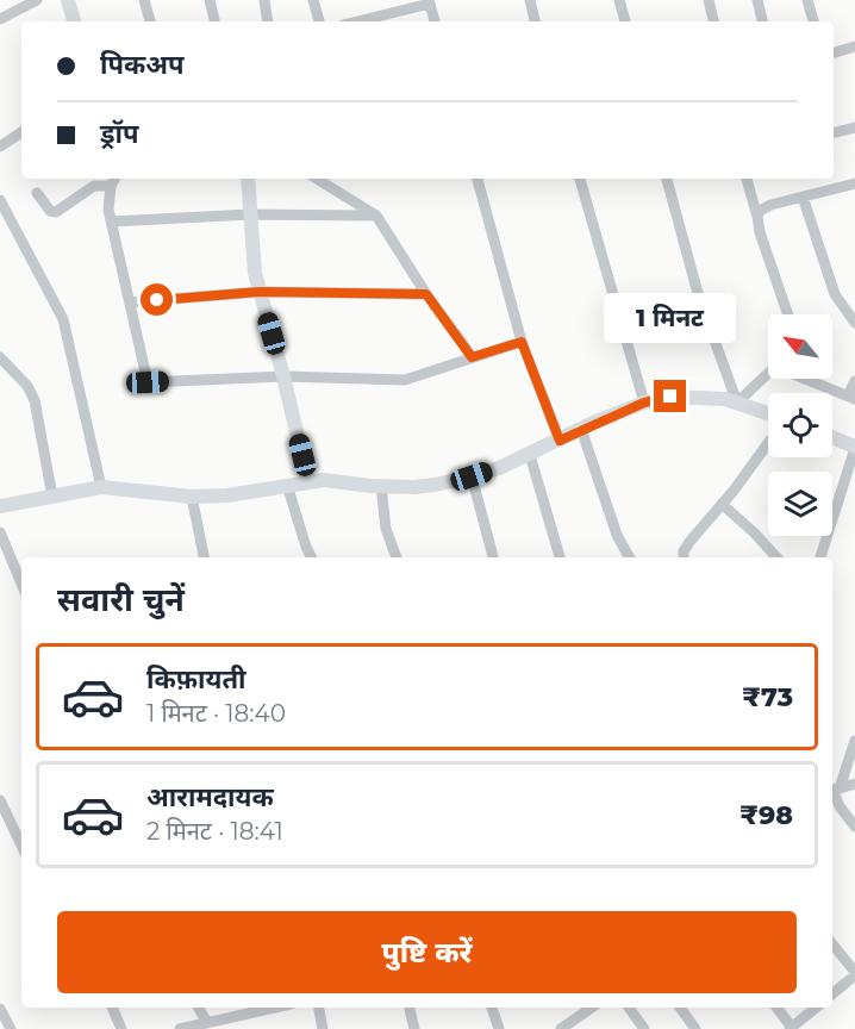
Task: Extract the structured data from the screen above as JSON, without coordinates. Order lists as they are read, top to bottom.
{
  "north": "top left",
  "page": {
    "banner": ["पिकअप", "ड्रॉप"],
    "bubble": "1 मिनट",
    "heading": "सवारी चुनें",
    "list": [
      {
        "name": "किफ़ायती",
        "note": "1 मिनट · 18:40",
        "value": "₹73"
      },
      {
        "name": "आरामदायक",
        "note": "2 मिनट · 18:41",
        "value": "₹98"
      }
    ],
    "buttons": "पुष्टि करें"
  }
}
